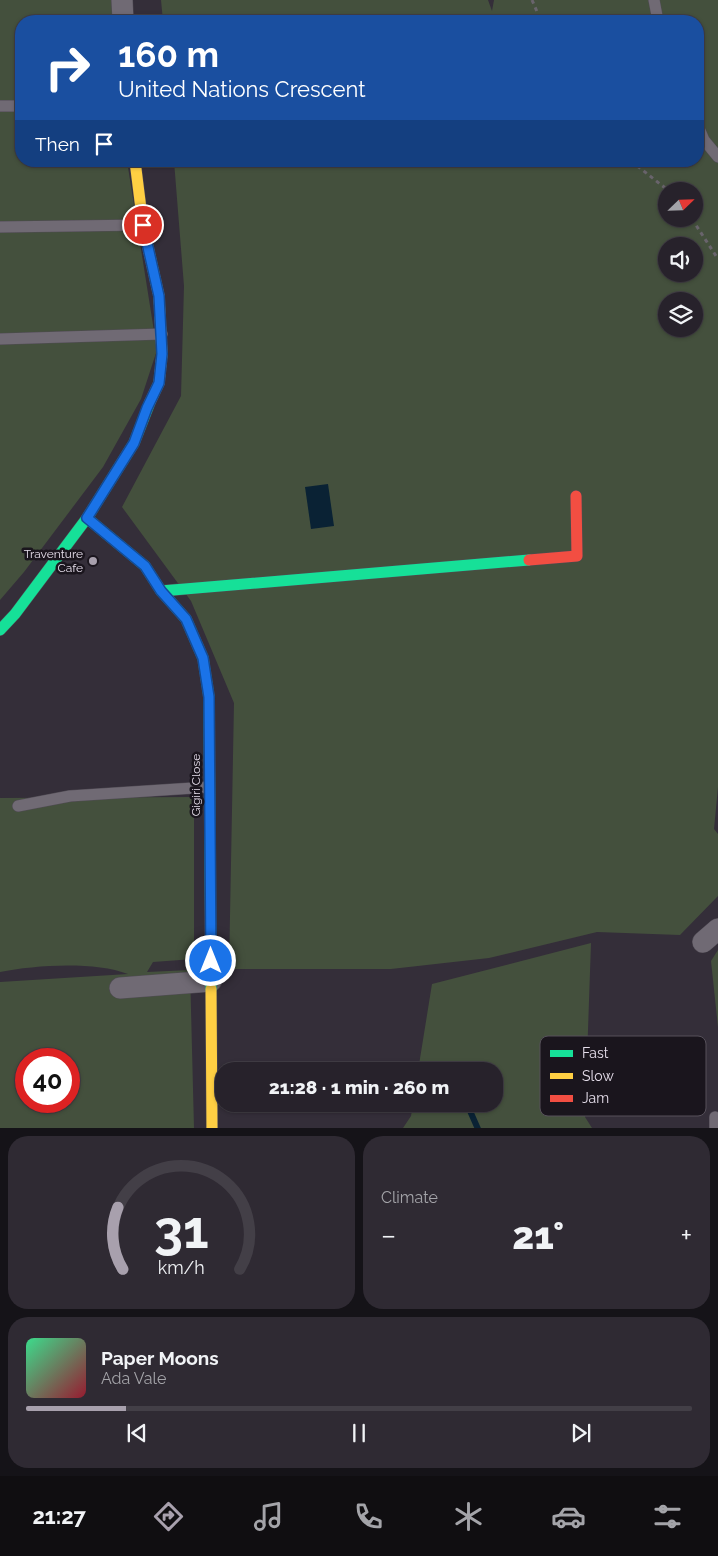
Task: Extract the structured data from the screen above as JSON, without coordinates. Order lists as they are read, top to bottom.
{
  "streets": {
    "street": ["Gigiri Close"]
  },
  "places": ["Traventure Cafe"],
  "legend": ["Fast", "Slow", "Jam"],
  "north": "top right",
  "page": {
    "turn": ["160 m", "United Nations Crescent"],
    "then": "Then",
    "limit": "40",
    "trip": "21:28 · 1 min · 260 m",
    "tile": "Climate",
    "heat": ["−", "21°", "+"],
    "song": ["Paper Moons", "Ada Vale"],
    "tabs": "21:27",
    "gauge": ["31", "km/h"]
  }
}
